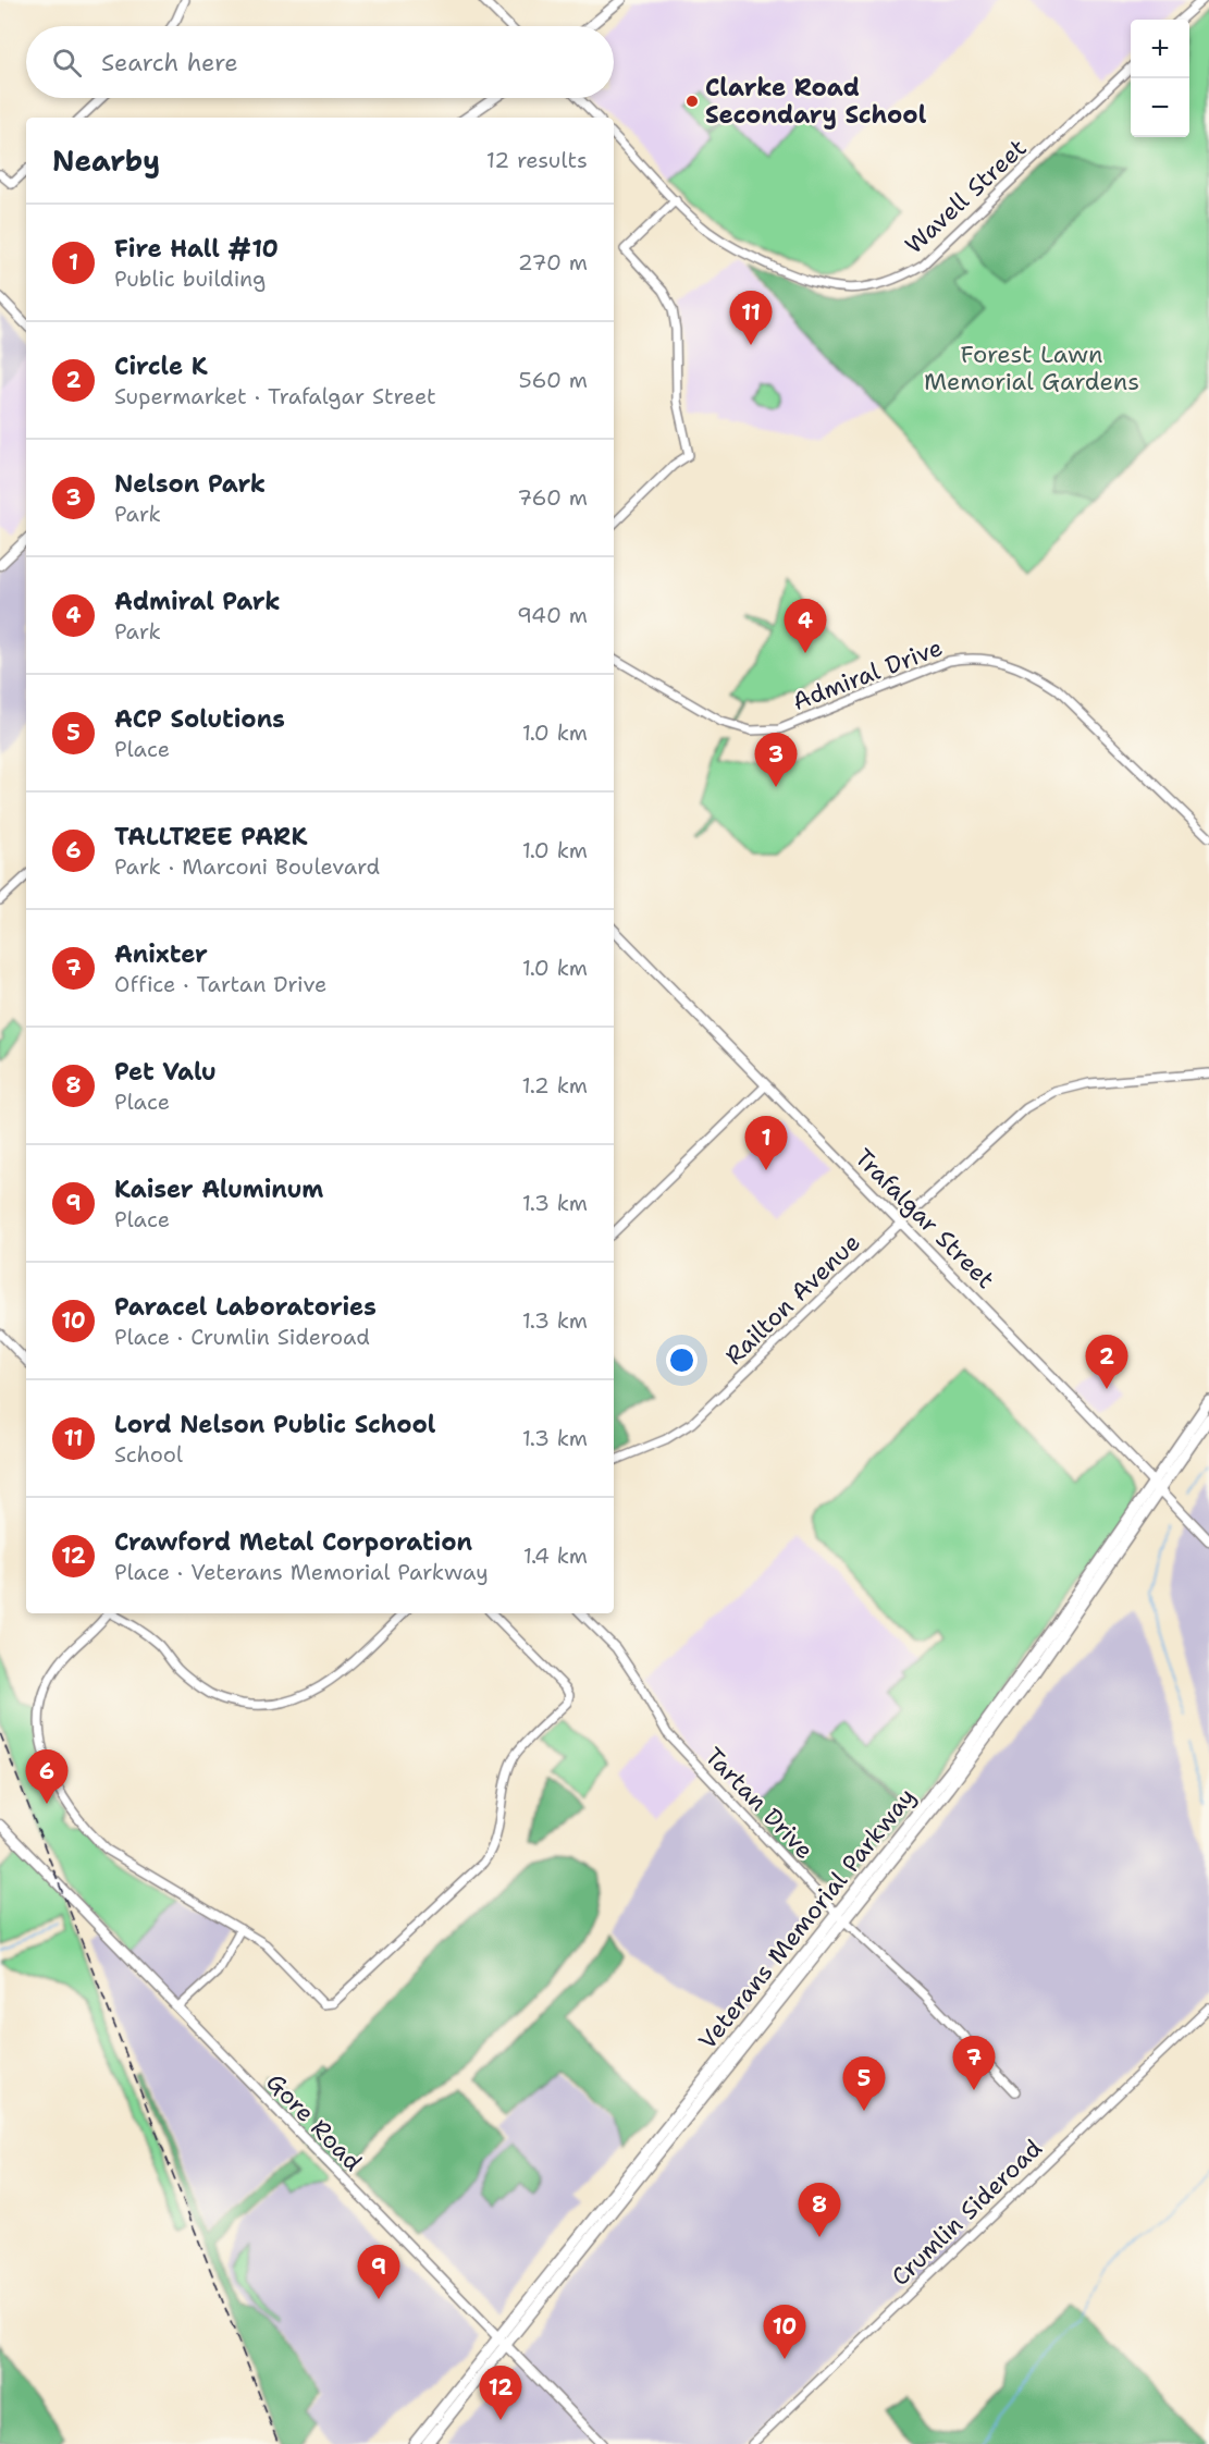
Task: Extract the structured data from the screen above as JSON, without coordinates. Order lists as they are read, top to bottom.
{
  "streets": {
    "highway": ["Veterans Memorial Parkway"],
    "main road": ["Trafalgar Street", "Gore Road"],
    "street": [
      "Wavell Street",
      "Admiral Drive",
      "Railton Avenue",
      "Tartan Drive",
      "Crumlin Sideroad"
    ]
  },
  "crossings": [
    ["Trafalgar Street", "Railton Avenue"],
    ["Trafalgar Street", "Veterans Memorial Parkway"],
    ["Tartan Drive", "Veterans Memorial Parkway"],
    ["Veterans Memorial Parkway", "Gore Road"]
  ],
  "parks": ["Forest Lawn Memorial Gardens"],
  "places": ["Clarke Road Secondary School"],
  "page": {
    "map_buttons": ["+", "−"],
    "search": "Search here",
    "heading": ["Nearby", "12 results"],
    "list": [
      {
        "mark": "1",
        "name": "Fire Hall #10",
        "note": "Public building",
        "value": "270 m"
      },
      {
        "mark": "2",
        "name": "Circle K",
        "note": "Supermarket · Trafalgar Street",
        "value": "560 m"
      },
      {
        "mark": "3",
        "name": "Nelson Park",
        "note": "Park",
        "value": "760 m"
      },
      {
        "mark": "4",
        "name": "Admiral Park",
        "note": "Park",
        "value": "940 m"
      },
      {
        "mark": "5",
        "name": "ACP Solutions",
        "note": "Place",
        "value": "1.0 km"
      },
      {
        "mark": "6",
        "name": "TALLTREE PARK",
        "note": "Park · Marconi Boulevard",
        "value": "1.0 km"
      },
      {
        "mark": "7",
        "name": "Anixter",
        "note": "Office · Tartan Drive",
        "value": "1.0 km"
      },
      {
        "mark": "8",
        "name": "Pet Valu",
        "note": "Place",
        "value": "1.2 km"
      },
      {
        "mark": "9",
        "name": "Kaiser Aluminum",
        "note": "Place",
        "value": "1.3 km"
      },
      {
        "mark": "10",
        "name": "Paracel Laboratories",
        "note": "Place · Crumlin Sideroad",
        "value": "1.3 km"
      },
      {
        "mark": "11",
        "name": "Lord Nelson Public School",
        "note": "School",
        "value": "1.3 km"
      },
      {
        "mark": "12",
        "name": "Crawford Metal Corporation",
        "note": "Place · Veterans Memorial Parkway",
        "value": "1.4 km"
      }
    ],
    "pins": [
      "11",
      "4",
      "3",
      "1",
      "2",
      "6",
      "7",
      "5",
      "8",
      "9",
      "10",
      "12"
    ]
  }
}
